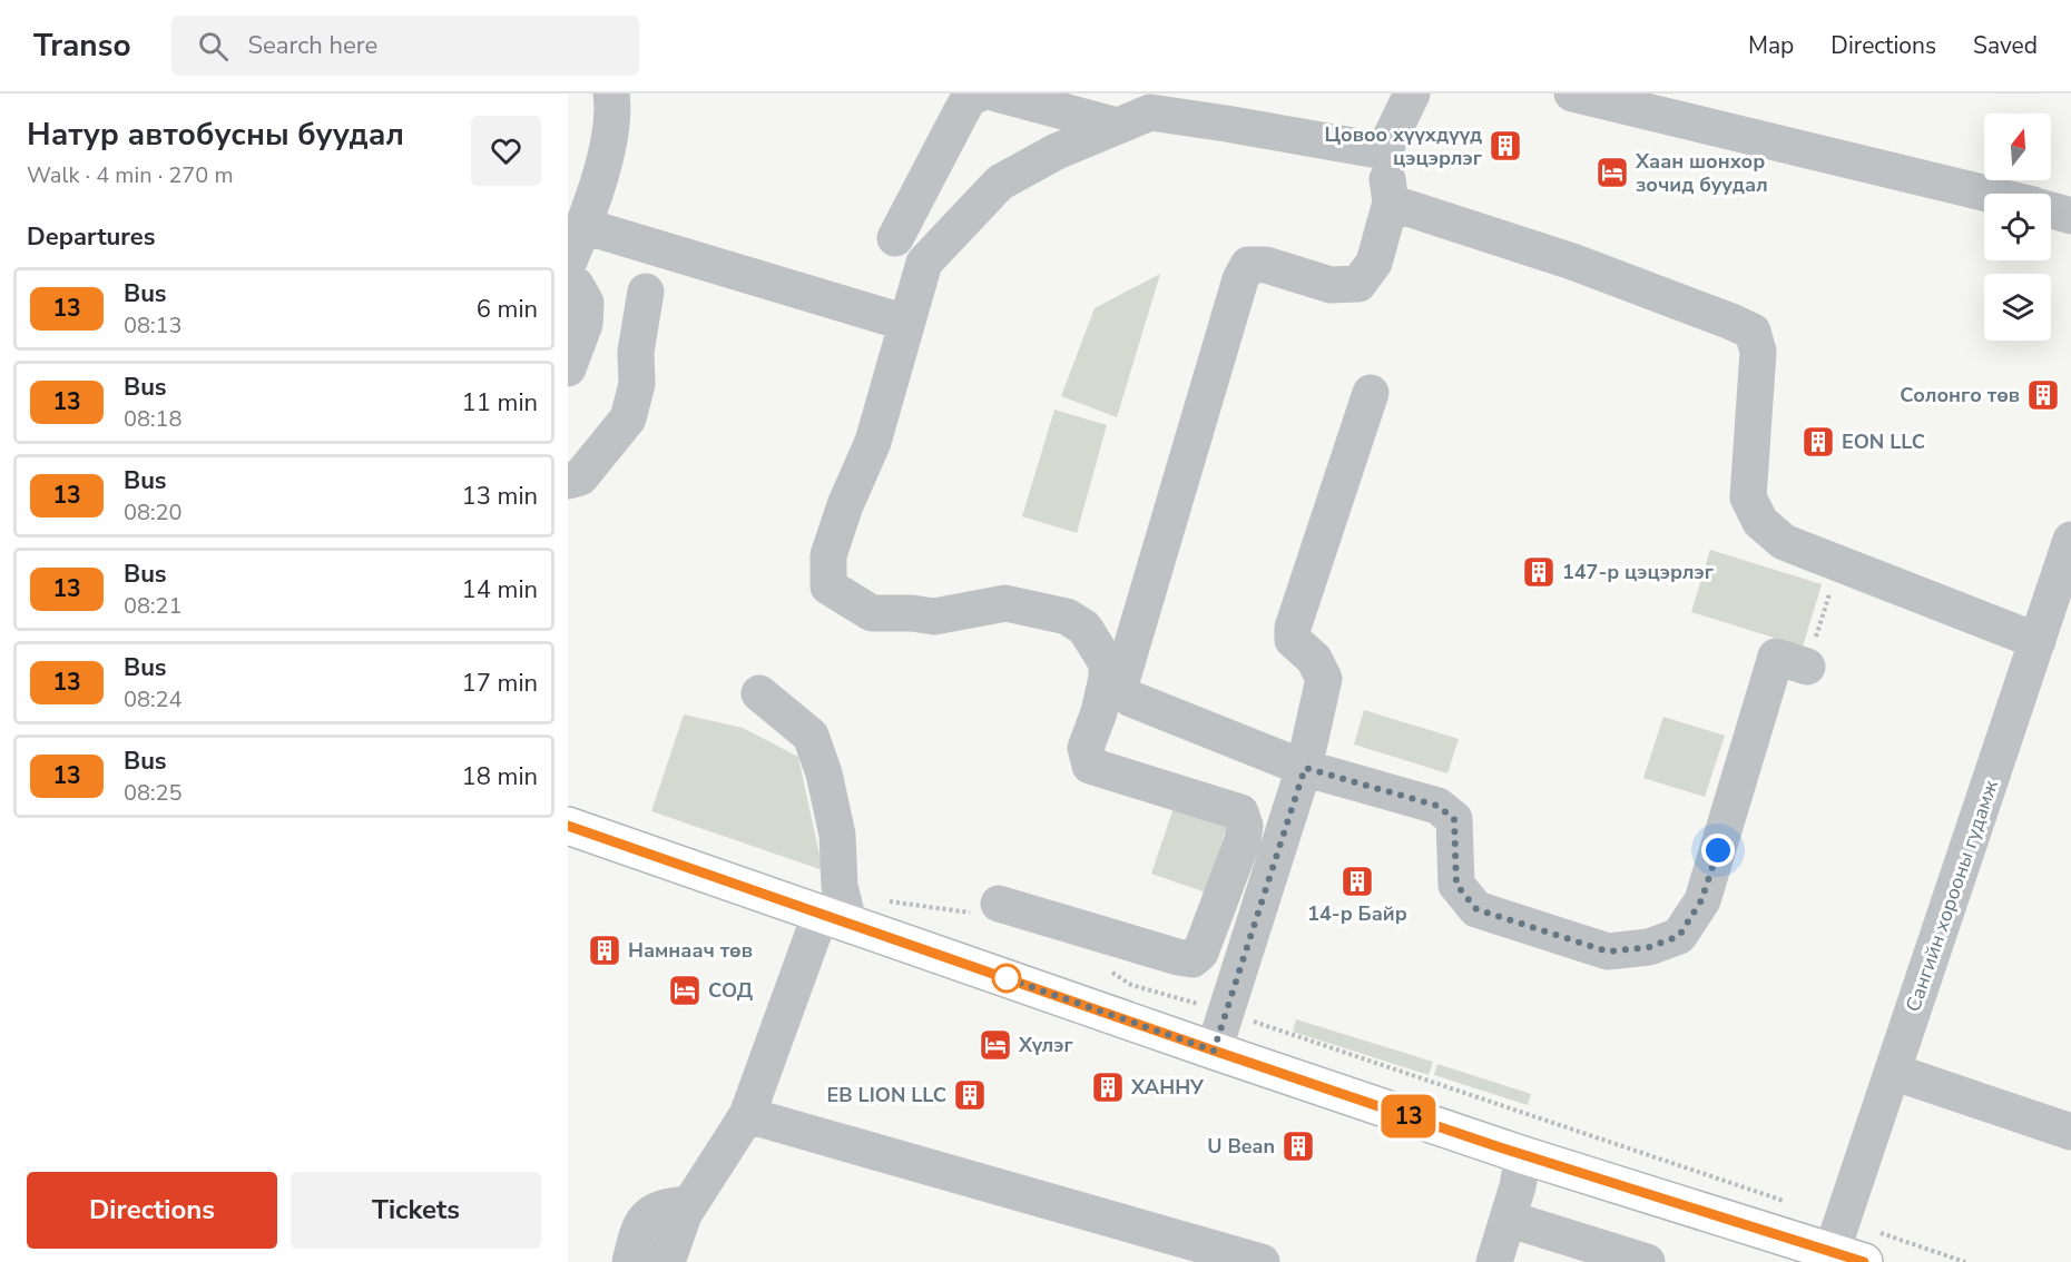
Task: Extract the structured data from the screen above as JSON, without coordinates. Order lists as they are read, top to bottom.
{
  "streets": {
    "street": ["Сангийн хорооны гудамж"]
  },
  "places": {
    "building": [
      "Цовоо хүүхдүүд цэцэрлэг",
      "Солонго төв",
      "EON LLC",
      "147-р цэцэрлэг",
      "14-р Байр",
      "Намнаач төв",
      "ХАННУ",
      "EB LION LLC",
      "U Bean"
    ],
    "hotel": ["Хаан шонхор зочид буудал", "СОД", "Хүлэг"]
  },
  "lines": ["bus line 13"],
  "north": "top",
  "page": {
    "header": "Transo",
    "search": "Search here",
    "nav": ["Map", "Directions", "Saved"],
    "heading": [
      ["Натур автобусны буудал", "Walk · 4 min · 270 m"],
      "Departures"
    ],
    "on_map": "13",
    "list": [
      {
        "mark": "13",
        "name": "Bus",
        "note": "08:13",
        "value": "6 min"
      },
      {
        "mark": "13",
        "name": "Bus",
        "note": "08:18",
        "value": "11 min"
      },
      {
        "mark": "13",
        "name": "Bus",
        "note": "08:20",
        "value": "13 min"
      },
      {
        "mark": "13",
        "name": "Bus",
        "note": "08:21",
        "value": "14 min"
      },
      {
        "mark": "13",
        "name": "Bus",
        "note": "08:24",
        "value": "17 min"
      },
      {
        "mark": "13",
        "name": "Bus",
        "note": "08:25",
        "value": "18 min"
      }
    ],
    "buttons": ["Directions", "Tickets"]
  }
}
